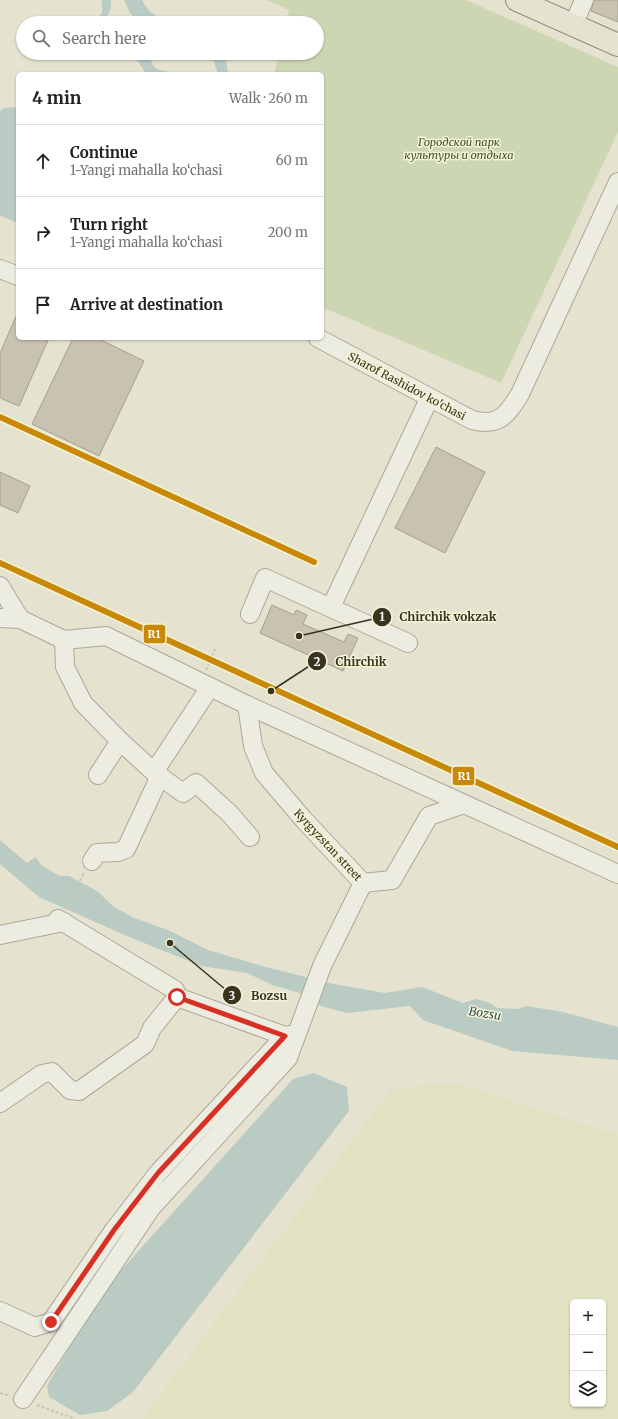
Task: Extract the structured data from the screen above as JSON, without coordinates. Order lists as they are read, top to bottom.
{
  "streets": {
    "street": ["Sharof Rashidov ko'chasi", "Kyrgyzstan street"]
  },
  "water": ["Bozsu"],
  "parks": ["Городской парк культуры и отдыха"],
  "places": ["Chirchik vokzak", "Chirchik", "Bozsu"],
  "lines": ["transit line R1"],
  "page": {
    "search": "Search here",
    "heading": ["4 min", "Walk · 260 m"],
    "list": [
      ["Continue", "1-Yangi mahalla ko‘chasi", "60 m"],
      ["Turn right", "1-Yangi mahalla ko‘chasi", "200 m"],
      "Arrive at destination"
    ],
    "map_buttons": ["+", "−"]
  }
}
